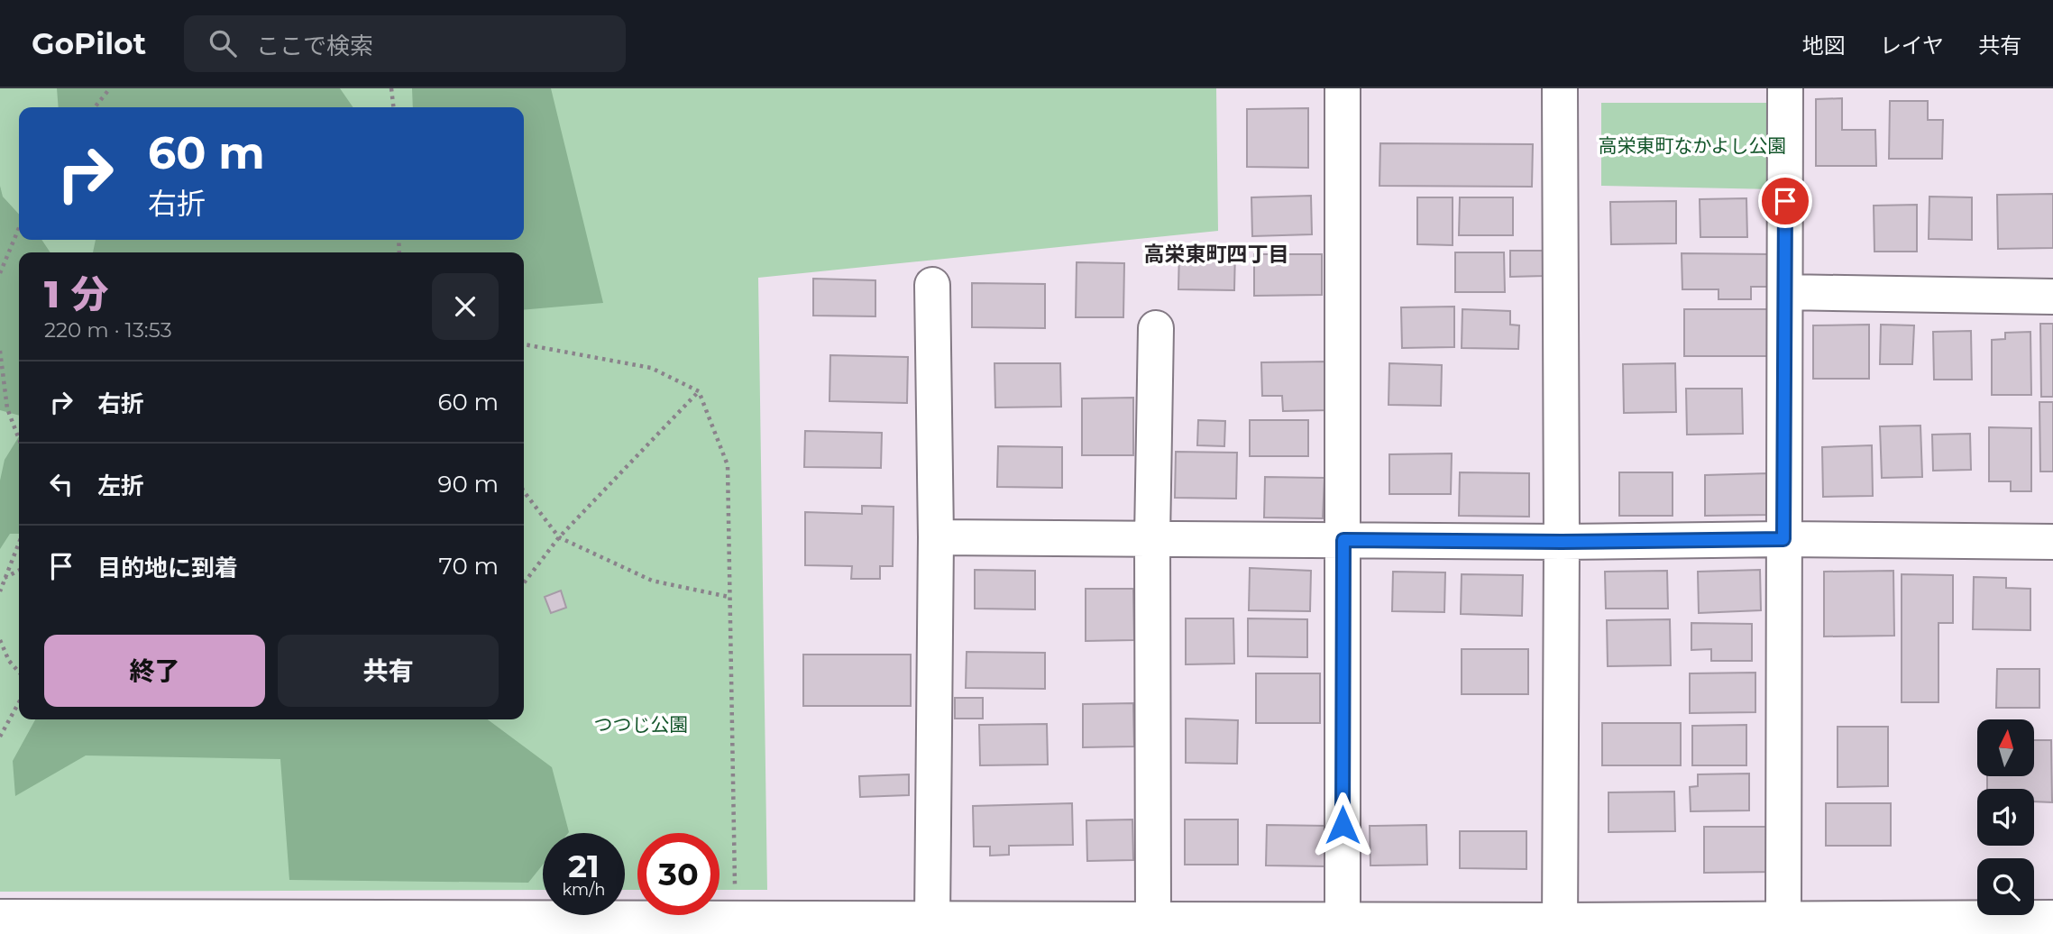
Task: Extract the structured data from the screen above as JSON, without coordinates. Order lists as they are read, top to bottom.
{
  "districts": ["高栄東町四丁目"],
  "parks": ["高栄東町なかよし公園", "つつじ公園"],
  "north": "top",
  "page": {
    "header": "GoPilot",
    "search": "ここで検索",
    "nav": ["地図", "レイヤ", "共有"],
    "turn": ["60 m", "右折"],
    "heading": ["1 分", "220 m · 13:53"],
    "list": [
      {
        "name": "右折",
        "value": "60 m"
      },
      {
        "name": "左折",
        "value": "90 m"
      },
      {
        "name": "目的地に到着",
        "value": "70 m"
      }
    ],
    "buttons": ["終了", "共有"],
    "speed": "21 km/h",
    "limit": "30"
  }
}
